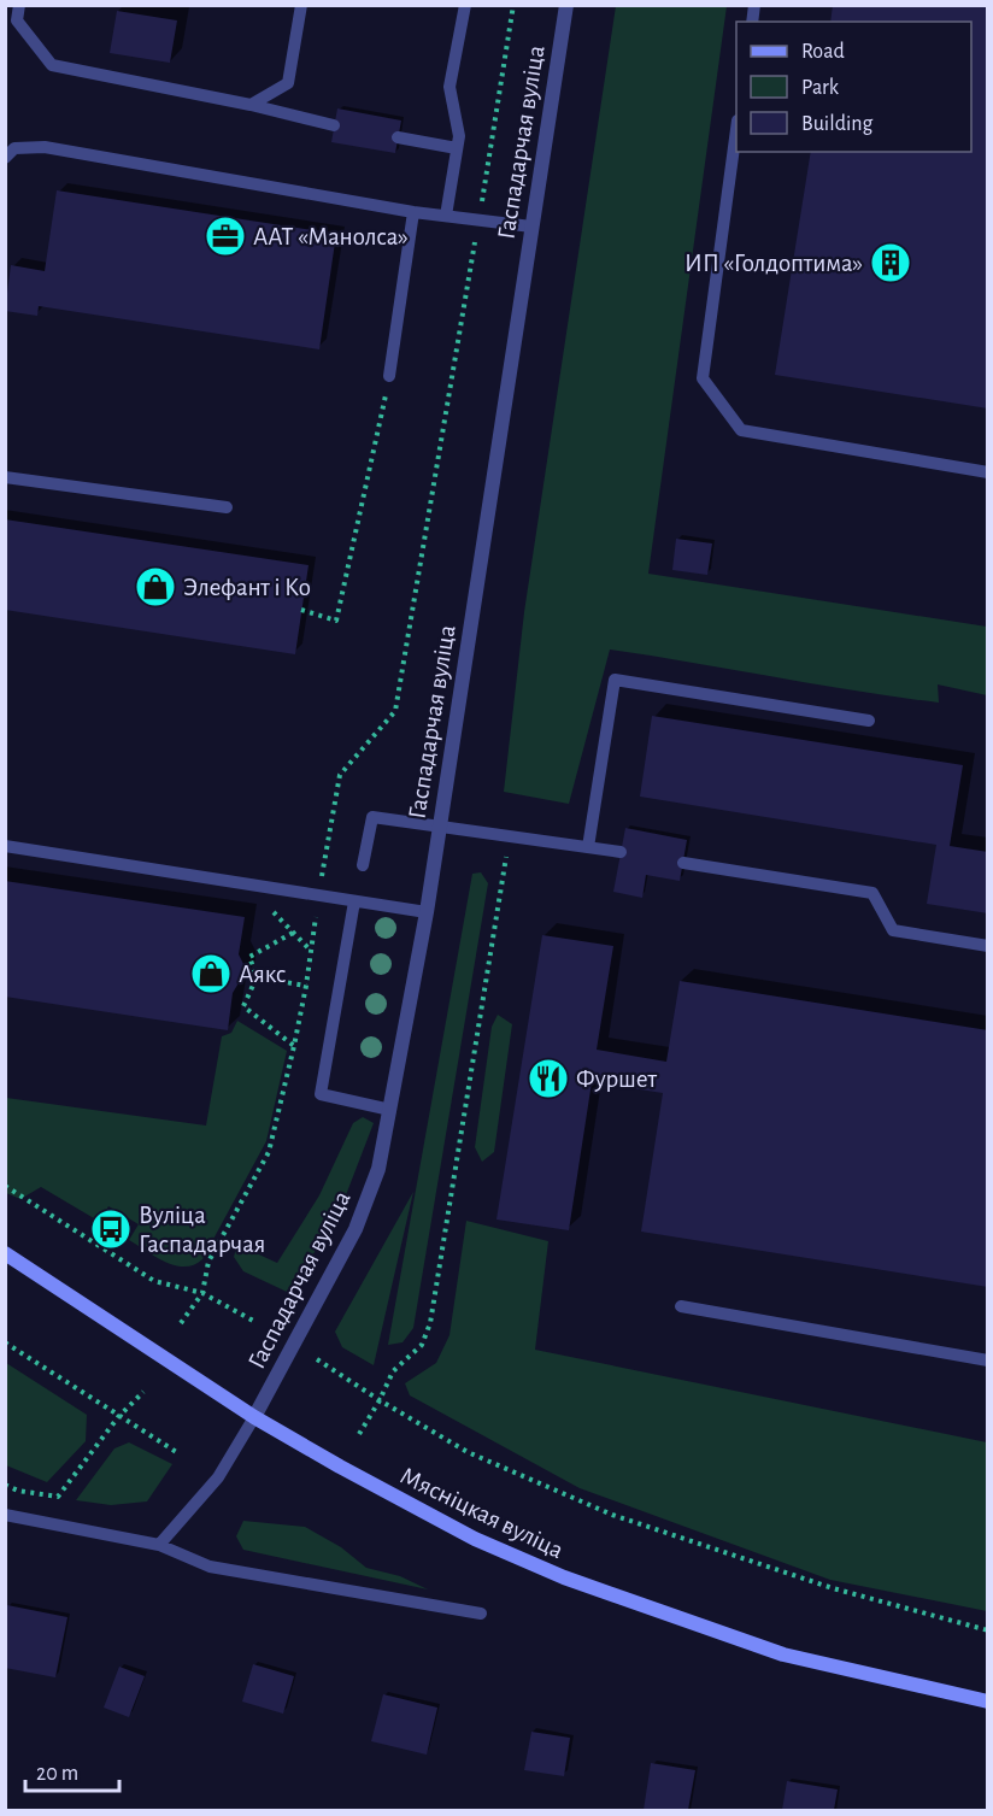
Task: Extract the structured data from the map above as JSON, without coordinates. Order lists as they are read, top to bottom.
{
  "streets": {
    "main road": ["Мясніцкая вуліца"],
    "street": ["Гаспадарчая вуліца"]
  },
  "crossings": [
    ["Гаспадарчая вуліца", "Мясніцкая вуліца"]
  ],
  "places": {
    "office": ["ААТ «Манолса»"],
    "building": ["ИП «Голдоптима»"],
    "shop": ["Элефант і Ко", "Аякс"],
    "restaurant": ["Фуршет"],
    "bus stop": ["Вуліца Гаспадарчая"]
  },
  "legend": ["Road", "Park", "Building"],
  "scale_bar": "20 m"
}
